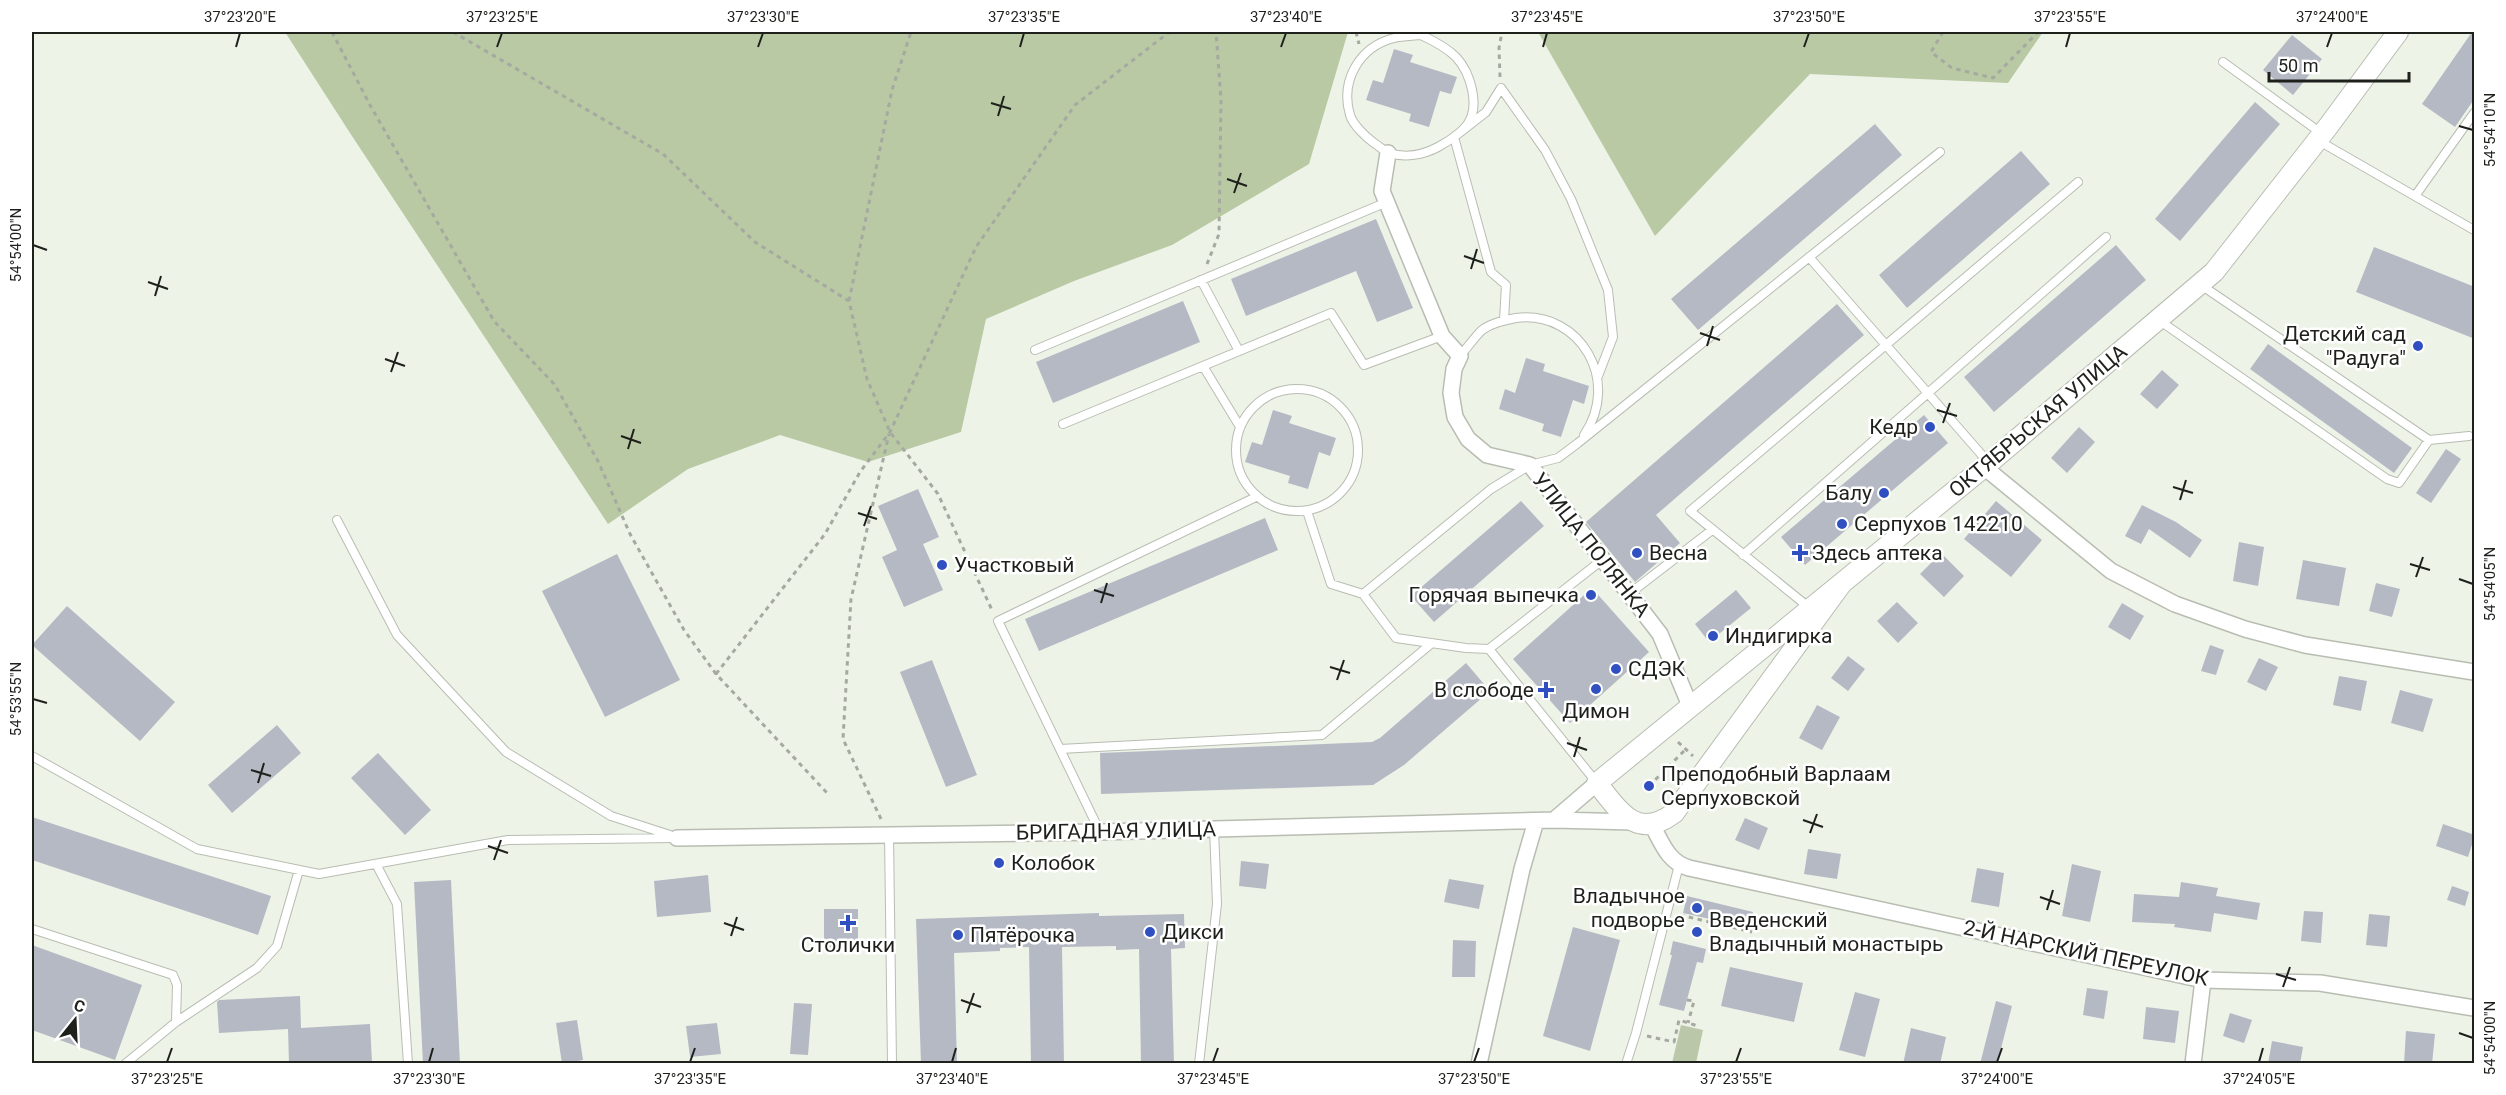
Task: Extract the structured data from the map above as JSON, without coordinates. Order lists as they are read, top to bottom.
{
  "streets": {
    "street": [
      "ОКТЯБРЬСКАЯ УЛИЦА",
      "УЛИЦА ПОЛЯНКА",
      "БРИГАДНАЯ УЛИЦА",
      "2-Й НАРСКИЙ ПЕРЕУЛОК"
    ]
  },
  "crossings": [
    ["ОКТЯБРЬСКАЯ УЛИЦА", "УЛИЦА ПОЛЯНКА"]
  ],
  "places": {
    "other": [
      "Детский сад \"Радуга\"",
      "Кедр",
      "Балу",
      "Серпухов 142210",
      "Весна",
      "Участковый",
      "Горячая выпечка",
      "Индигирка",
      "СДЭК",
      "Димон",
      "Преподобный Варлаам Серпуховской",
      "Колобок",
      "Владычное подворье",
      "Дикси",
      "Введенский Владычный монастырь",
      "Пятёрочка"
    ],
    "health": ["Здесь аптека", "В слободе", "Столички"]
  },
  "scale_bar": "50 m",
  "north": "top",
  "coordinates": [
    "37°23'20\"E",
    "37°23'25\"E",
    "37°23'30\"E",
    "37°23'35\"E",
    "37°23'40\"E",
    "37°23'45\"E",
    "37°23'50\"E",
    "37°23'55\"E",
    "37°24'00\"E",
    "54°54'10\"N",
    "54°54'00\"N",
    "54°54'05\"N",
    "54°53'55\"N",
    "37°24'05\"E"
  ]
}
